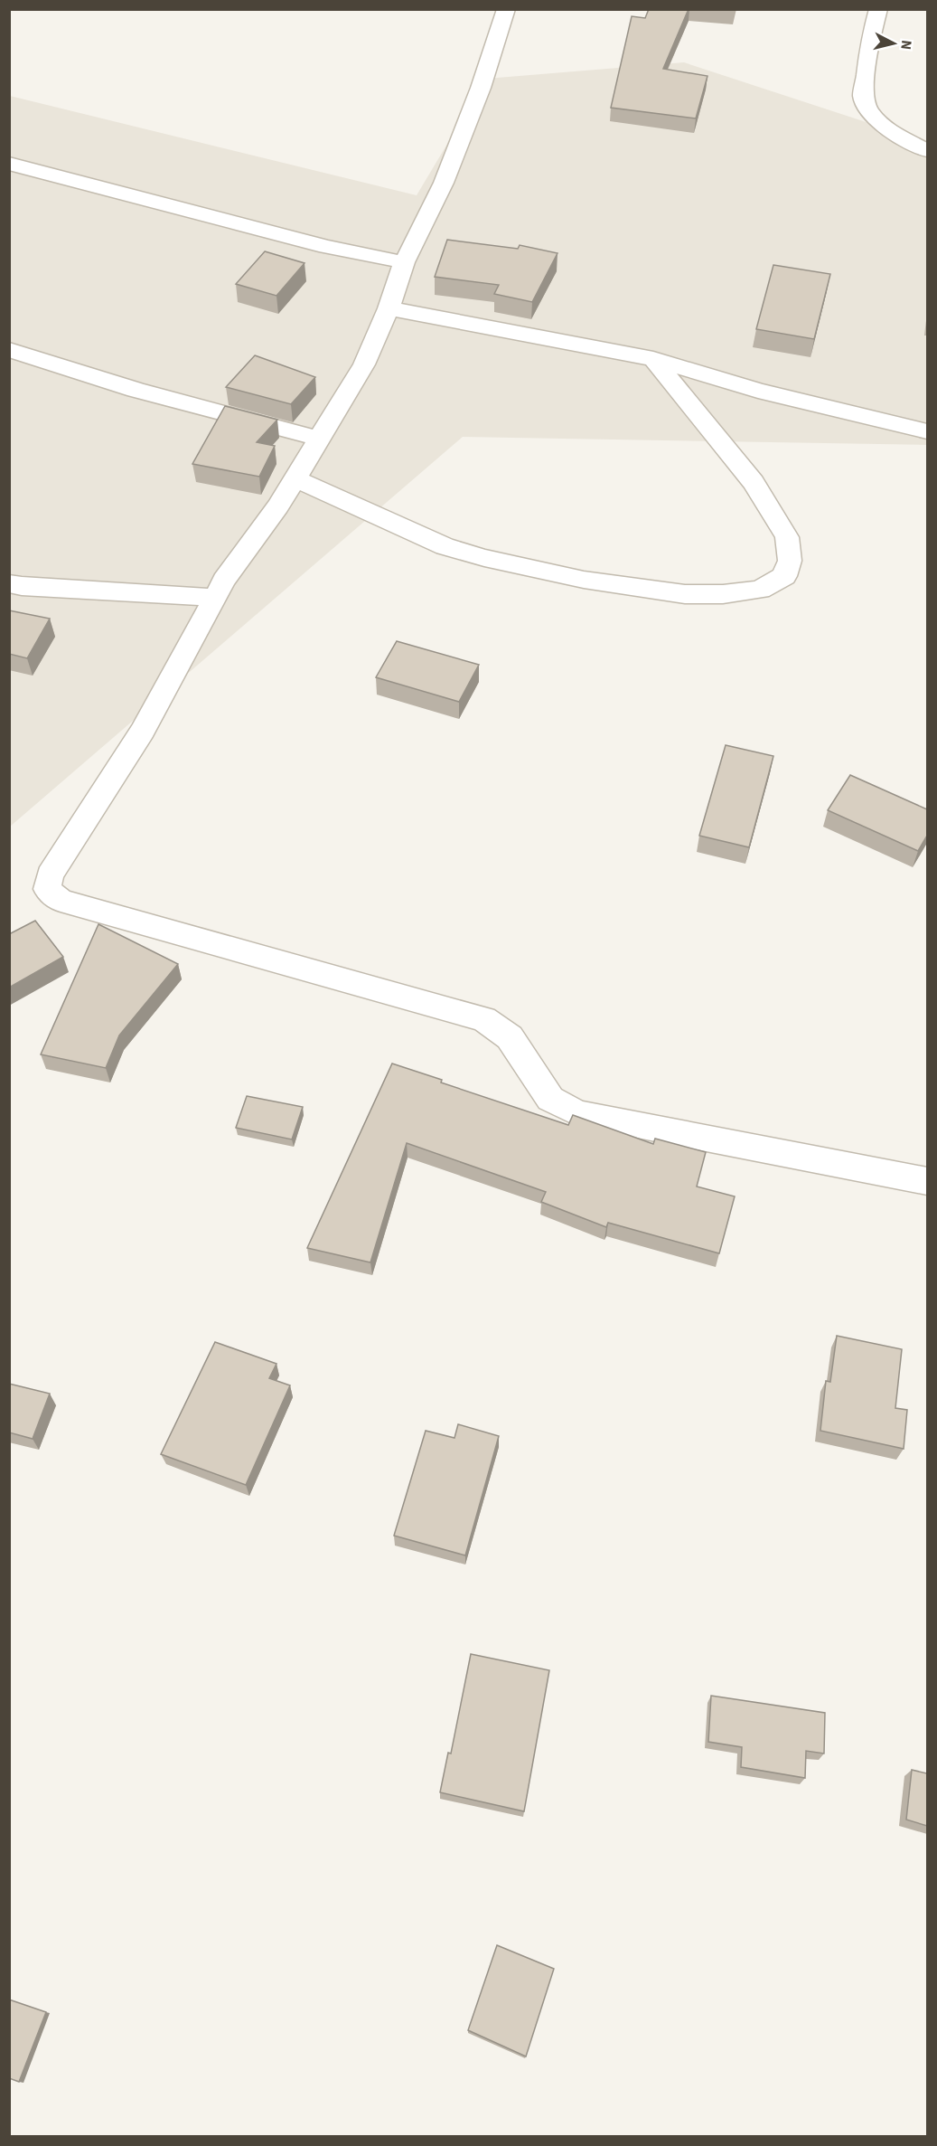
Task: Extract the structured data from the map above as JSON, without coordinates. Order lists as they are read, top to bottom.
{
  "north": "right"
}
